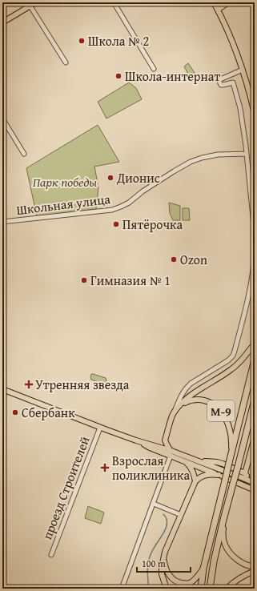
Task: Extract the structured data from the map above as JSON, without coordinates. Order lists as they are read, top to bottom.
{
  "streets": {
    "highway": ["М-9"],
    "street": ["Школьная улица", "проезд Строителей"]
  },
  "parks": ["Парк победы"],
  "places": {
    "other": [
      "Школа № 2",
      "Школа-интернат",
      "Дионис",
      "Пятёрочка",
      "Ozon",
      "Гимназия № 1",
      "Сбербанк"
    ],
    "health": ["Утренняя звезда", "Взрослая поликлиника"]
  },
  "scale_bar": "100 m"
}
